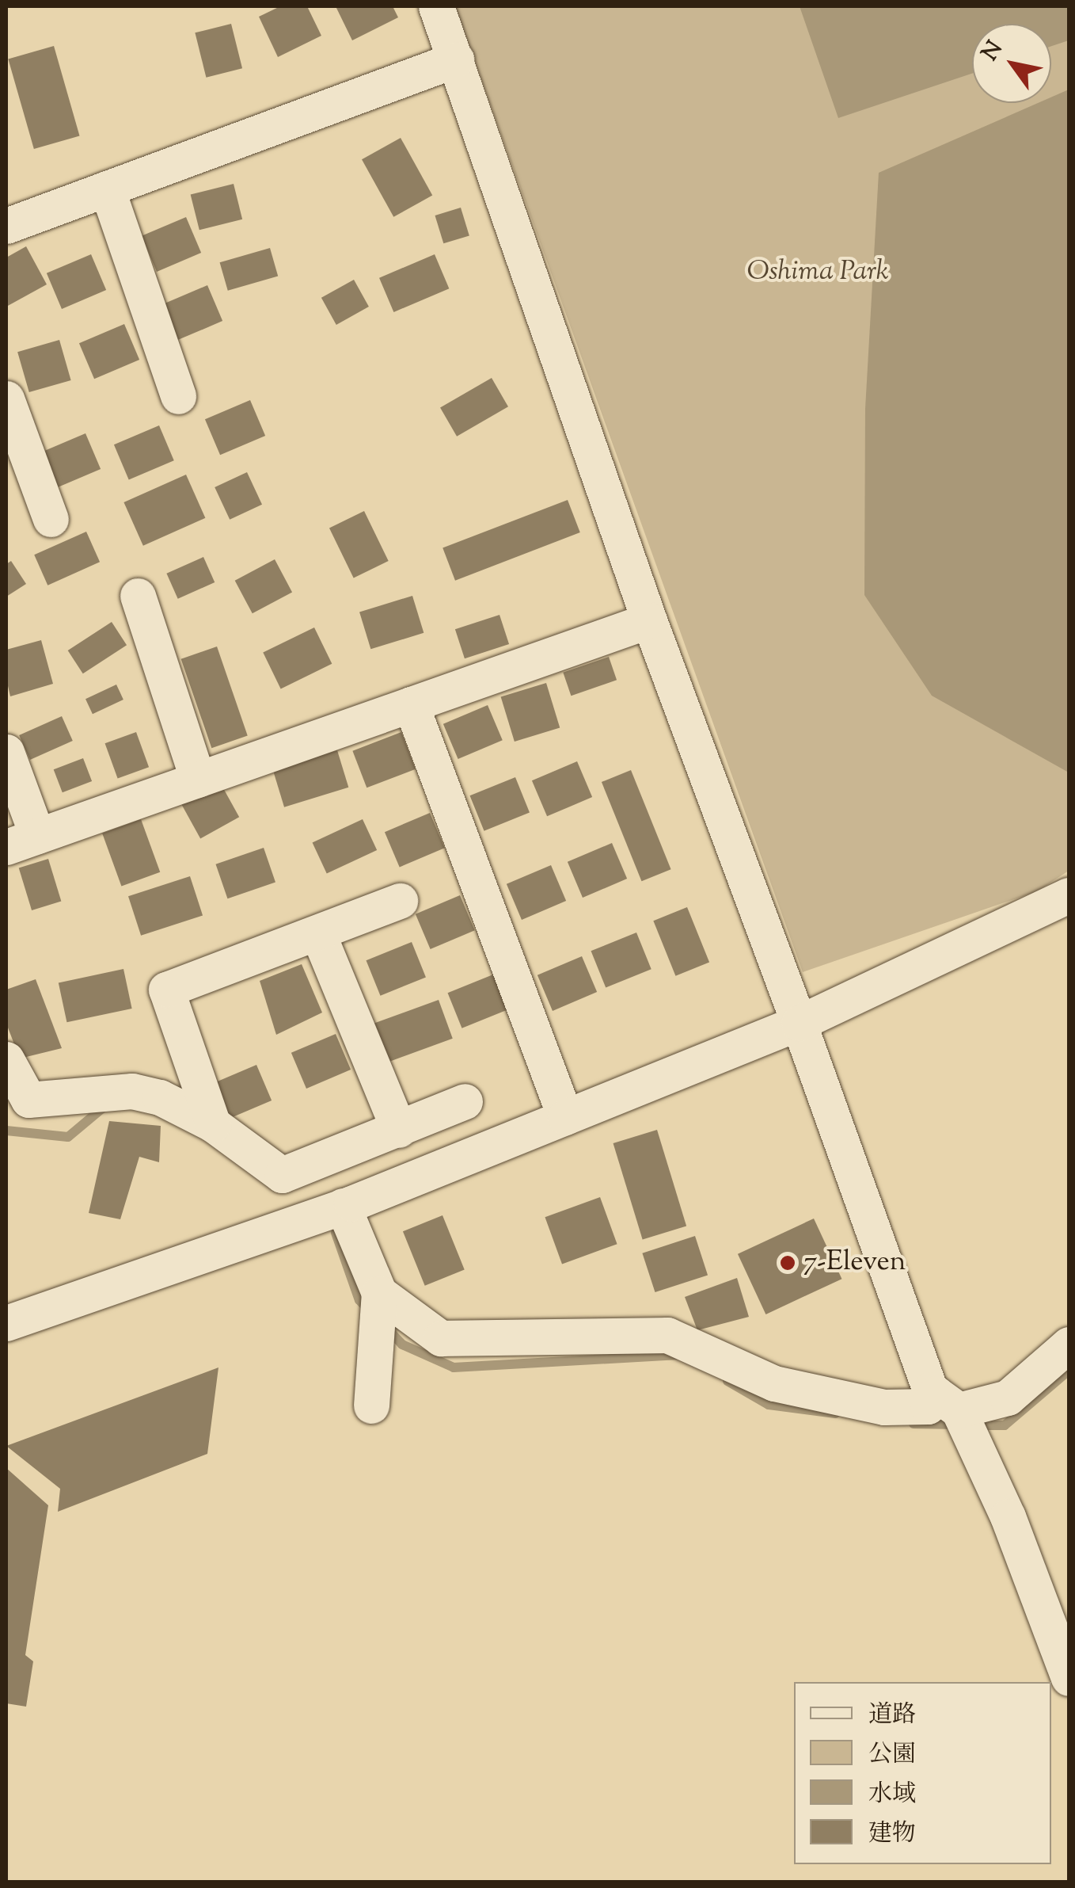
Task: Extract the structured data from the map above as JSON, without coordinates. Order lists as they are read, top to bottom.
{
  "parks": ["Oshima Park"],
  "places": ["7-Eleven"],
  "legend": [
    "道路",
    "公園",
    "水域",
    "建物"
  ],
  "north": "top left"
}
